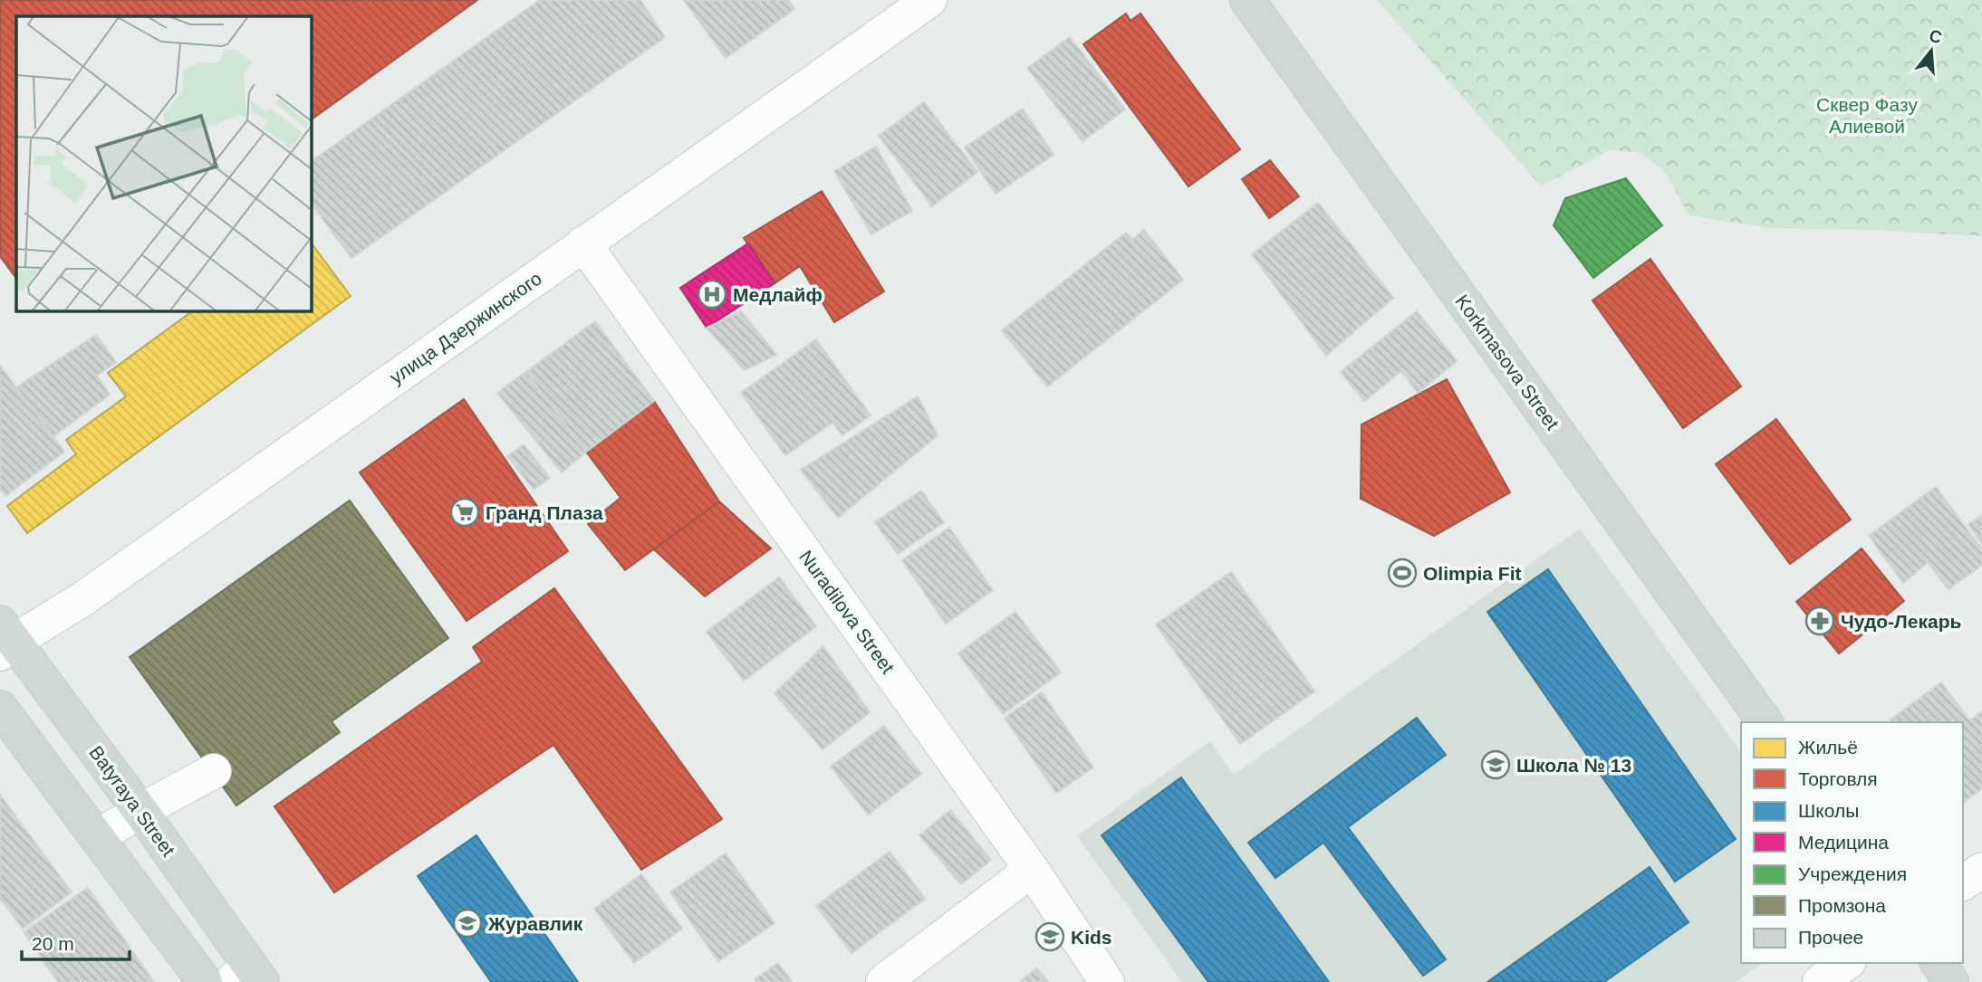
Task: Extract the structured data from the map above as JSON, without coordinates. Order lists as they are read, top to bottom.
{
  "streets": {
    "main road": ["Korkmasova Street", "Batyraya Street"],
    "street": ["улица Дзержинского", "Nuradilova Street"]
  },
  "crossings": [
    ["улица Дзержинского", "Nuradilova Street"],
    ["улица Дзержинского", "Batyraya Street"]
  ],
  "parks": ["Сквер Фазу Алиевой"],
  "places": {
    "hospital": ["Медлайф"],
    "supermarket": ["Гранд Плаза"],
    "sports": ["Olimpia Fit"],
    "pharmacy": ["Чудо-Лекарь"],
    "school or university": ["Школа № 13", "Журавлик", "Kids"]
  },
  "legend": [
    "Жильё",
    "Торговля",
    "Школы",
    "Медицина",
    "Учреждения",
    "Промзона",
    "Прочее"
  ],
  "scale_bar": "20 m",
  "north": "top"
}
